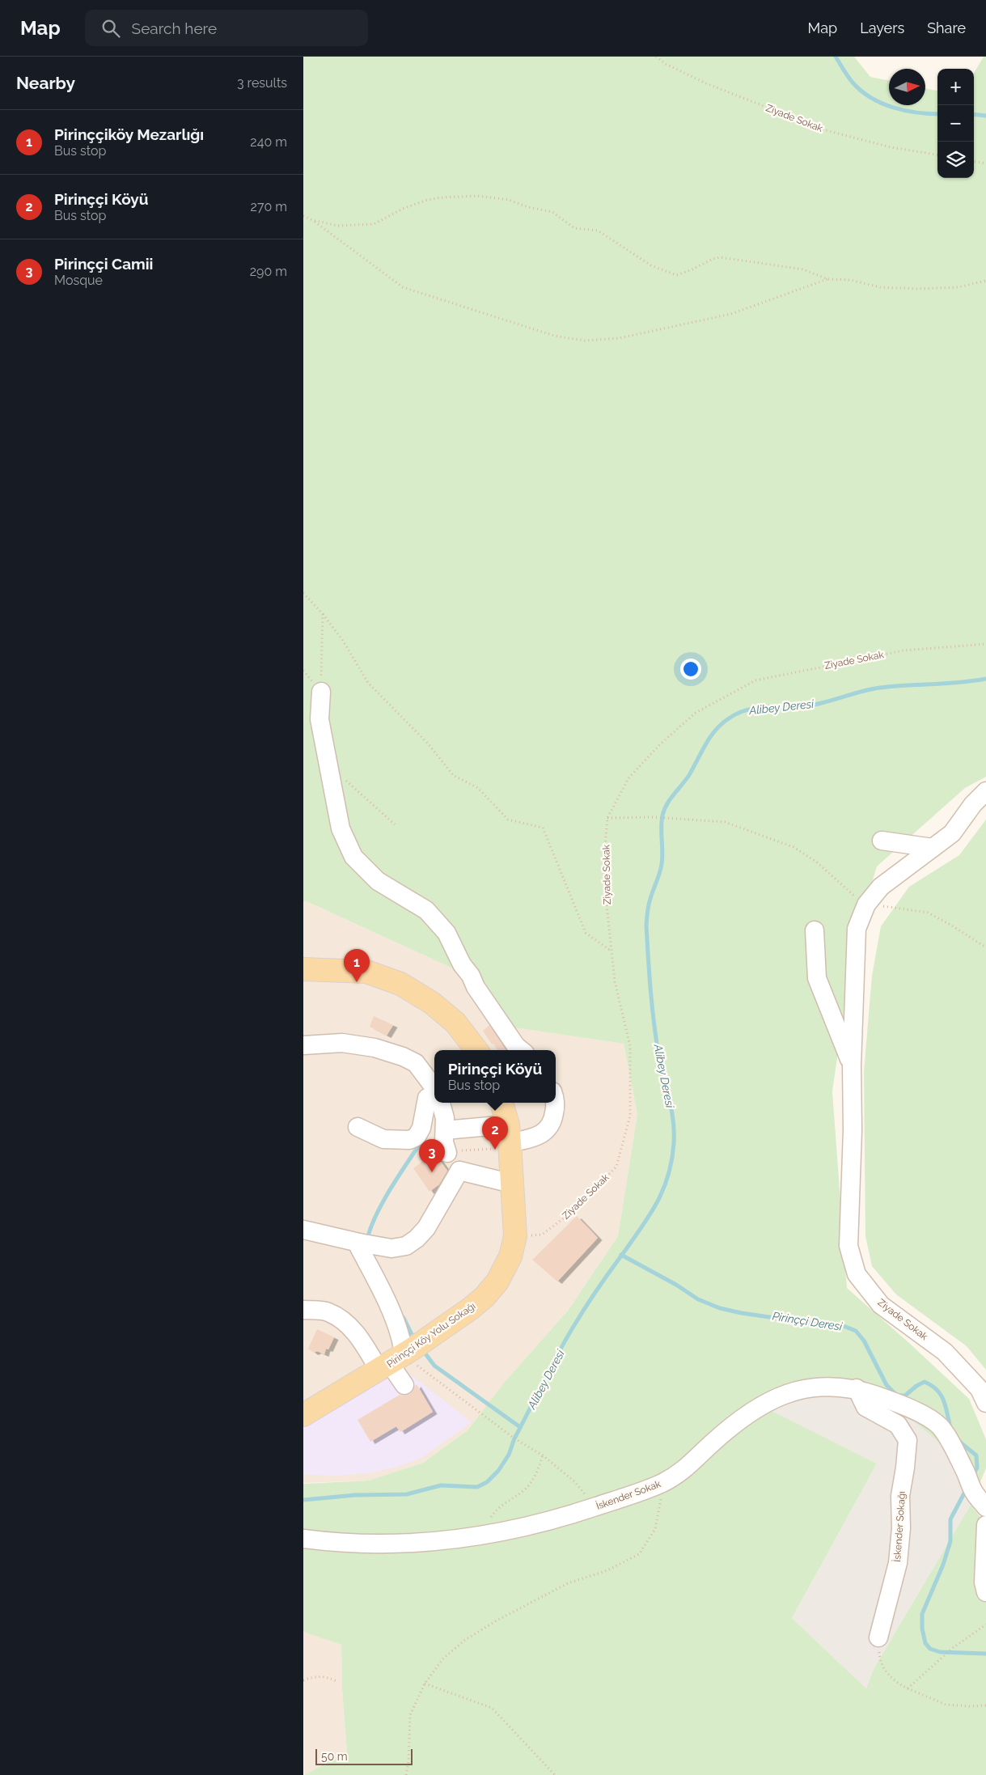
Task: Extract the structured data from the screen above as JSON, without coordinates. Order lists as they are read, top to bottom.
{
  "streets": {
    "main road": ["Pirinççi Köy Yolu Sokağı"],
    "street": ["Ziyade Sokak", "İskender Sokak", "İskender Sokağı"]
  },
  "crossings": [
    ["Ziyade Sokak", "Pirinççi Köy Yolu Sokağı"],
    ["İskender Sokak", "İskender Sokağı"]
  ],
  "water": ["Alibey Deresi", "Pirinççi Deresi"],
  "scale_bar": "50 m",
  "north": "right",
  "page": {
    "header": "Map",
    "search": "Search here",
    "nav": ["Map", "Layers", "Share"],
    "heading": ["Nearby", "3 results"],
    "map_buttons": ["+", "−"],
    "list": [
      {
        "mark": "1",
        "name": "Pirinççiköy Mezarlığı",
        "note": "Bus stop",
        "value": "240 m"
      },
      {
        "mark": "2",
        "name": "Pirinççi Köyü",
        "note": "Bus stop",
        "value": "270 m"
      },
      {
        "mark": "3",
        "name": "Pirinççi Camii",
        "note": "Mosque",
        "value": "290 m"
      }
    ],
    "pins": ["1", "2", "3"],
    "popup": ["Pirinççi Köyü", "Bus stop"],
    "scale": "50 m"
  }
}
